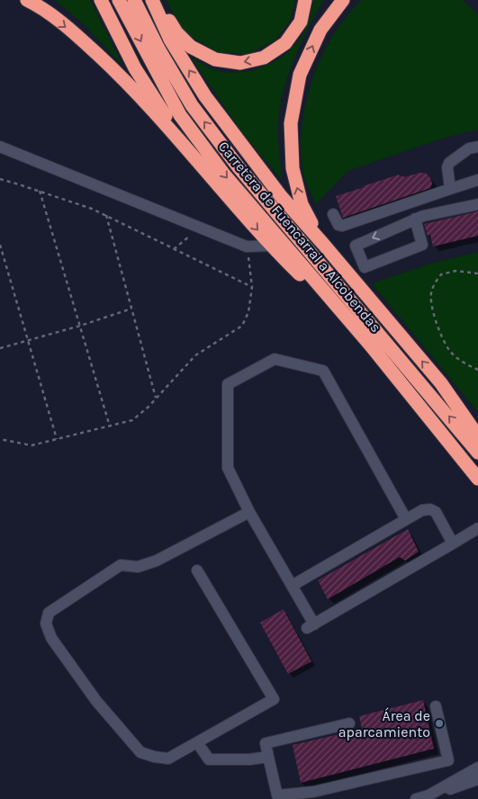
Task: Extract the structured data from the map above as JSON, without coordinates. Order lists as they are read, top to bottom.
{
  "streets": {
    "highway": ["Carretera de Fuencarral a Alcobendas"]
  },
  "places": ["Área de aparcamiento"]
}
